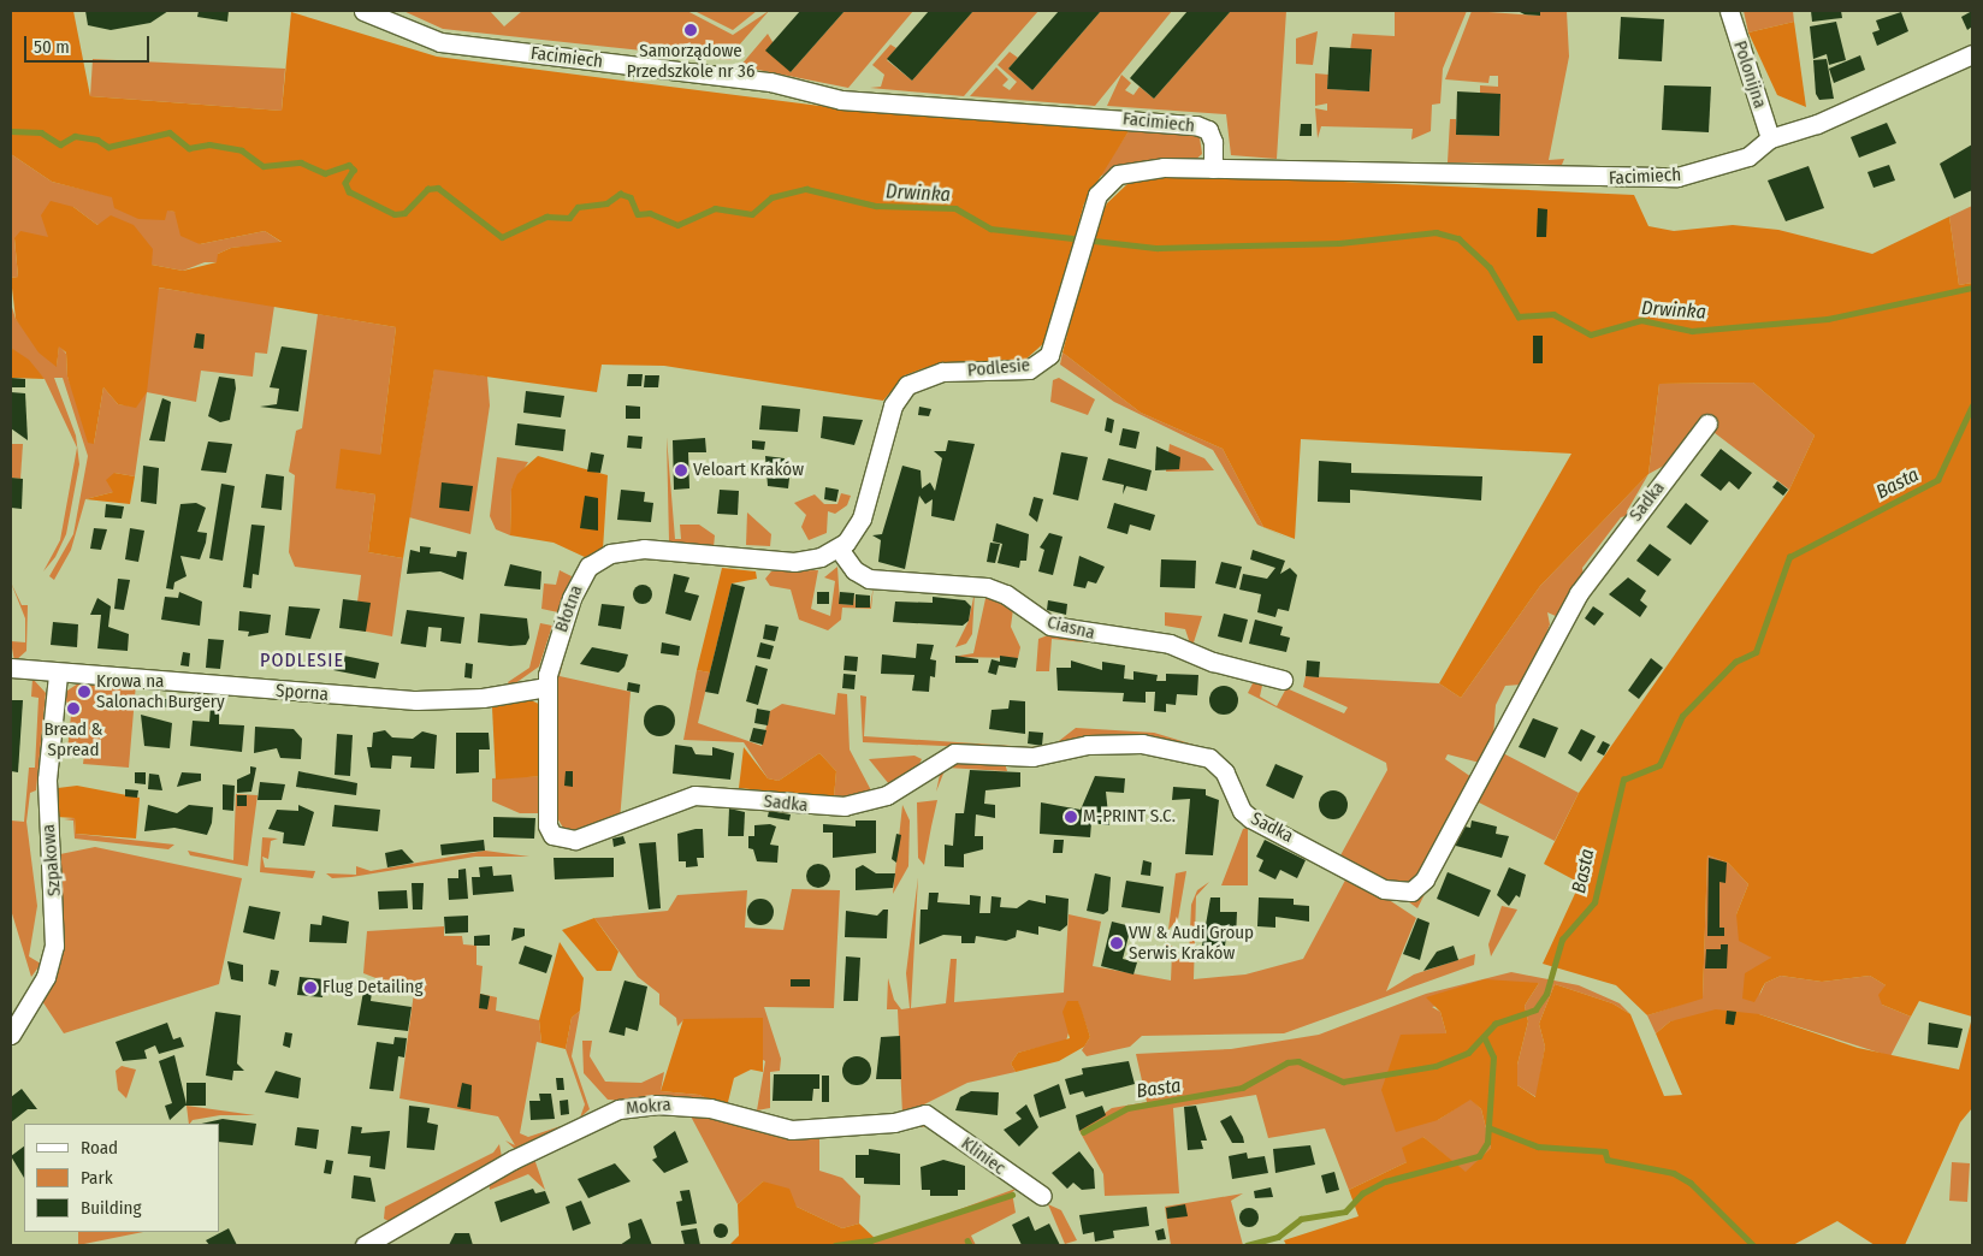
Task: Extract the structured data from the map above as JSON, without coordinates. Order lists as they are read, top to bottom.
{
  "streets": {
    "street": [
      "Facimiech",
      "Polonijna",
      "Podlesie",
      "Sadka",
      "Błotna",
      "Ciasna",
      "Sporna",
      "Szpakowa",
      "Mokra",
      "Kliniec"
    ]
  },
  "crossings": [
    ["Facimiech", "Polonijna"],
    ["Facimiech", "Podlesie"],
    ["Podlesie", "Błotna"],
    ["Podlesie", "Ciasna"],
    ["Sadka", "Błotna"],
    ["Błotna", "Ciasna"],
    ["Błotna", "Sporna"],
    ["Sporna", "Szpakowa"],
    ["Mokra", "Kliniec"]
  ],
  "districts": ["PODLESIE"],
  "water": ["Drwinka", "Basta"],
  "places": [
    "Samorządowe Przedszkole nr 36",
    "Veloart Kraków",
    "Krowa na Salonach Burgery",
    "Bread & Spread",
    "M-PRINT S.C.",
    "VW & Audi Group Serwis Kraków",
    "Flug Detailing"
  ],
  "legend": ["Road", "Park", "Building"],
  "scale_bar": "50 m"
}
